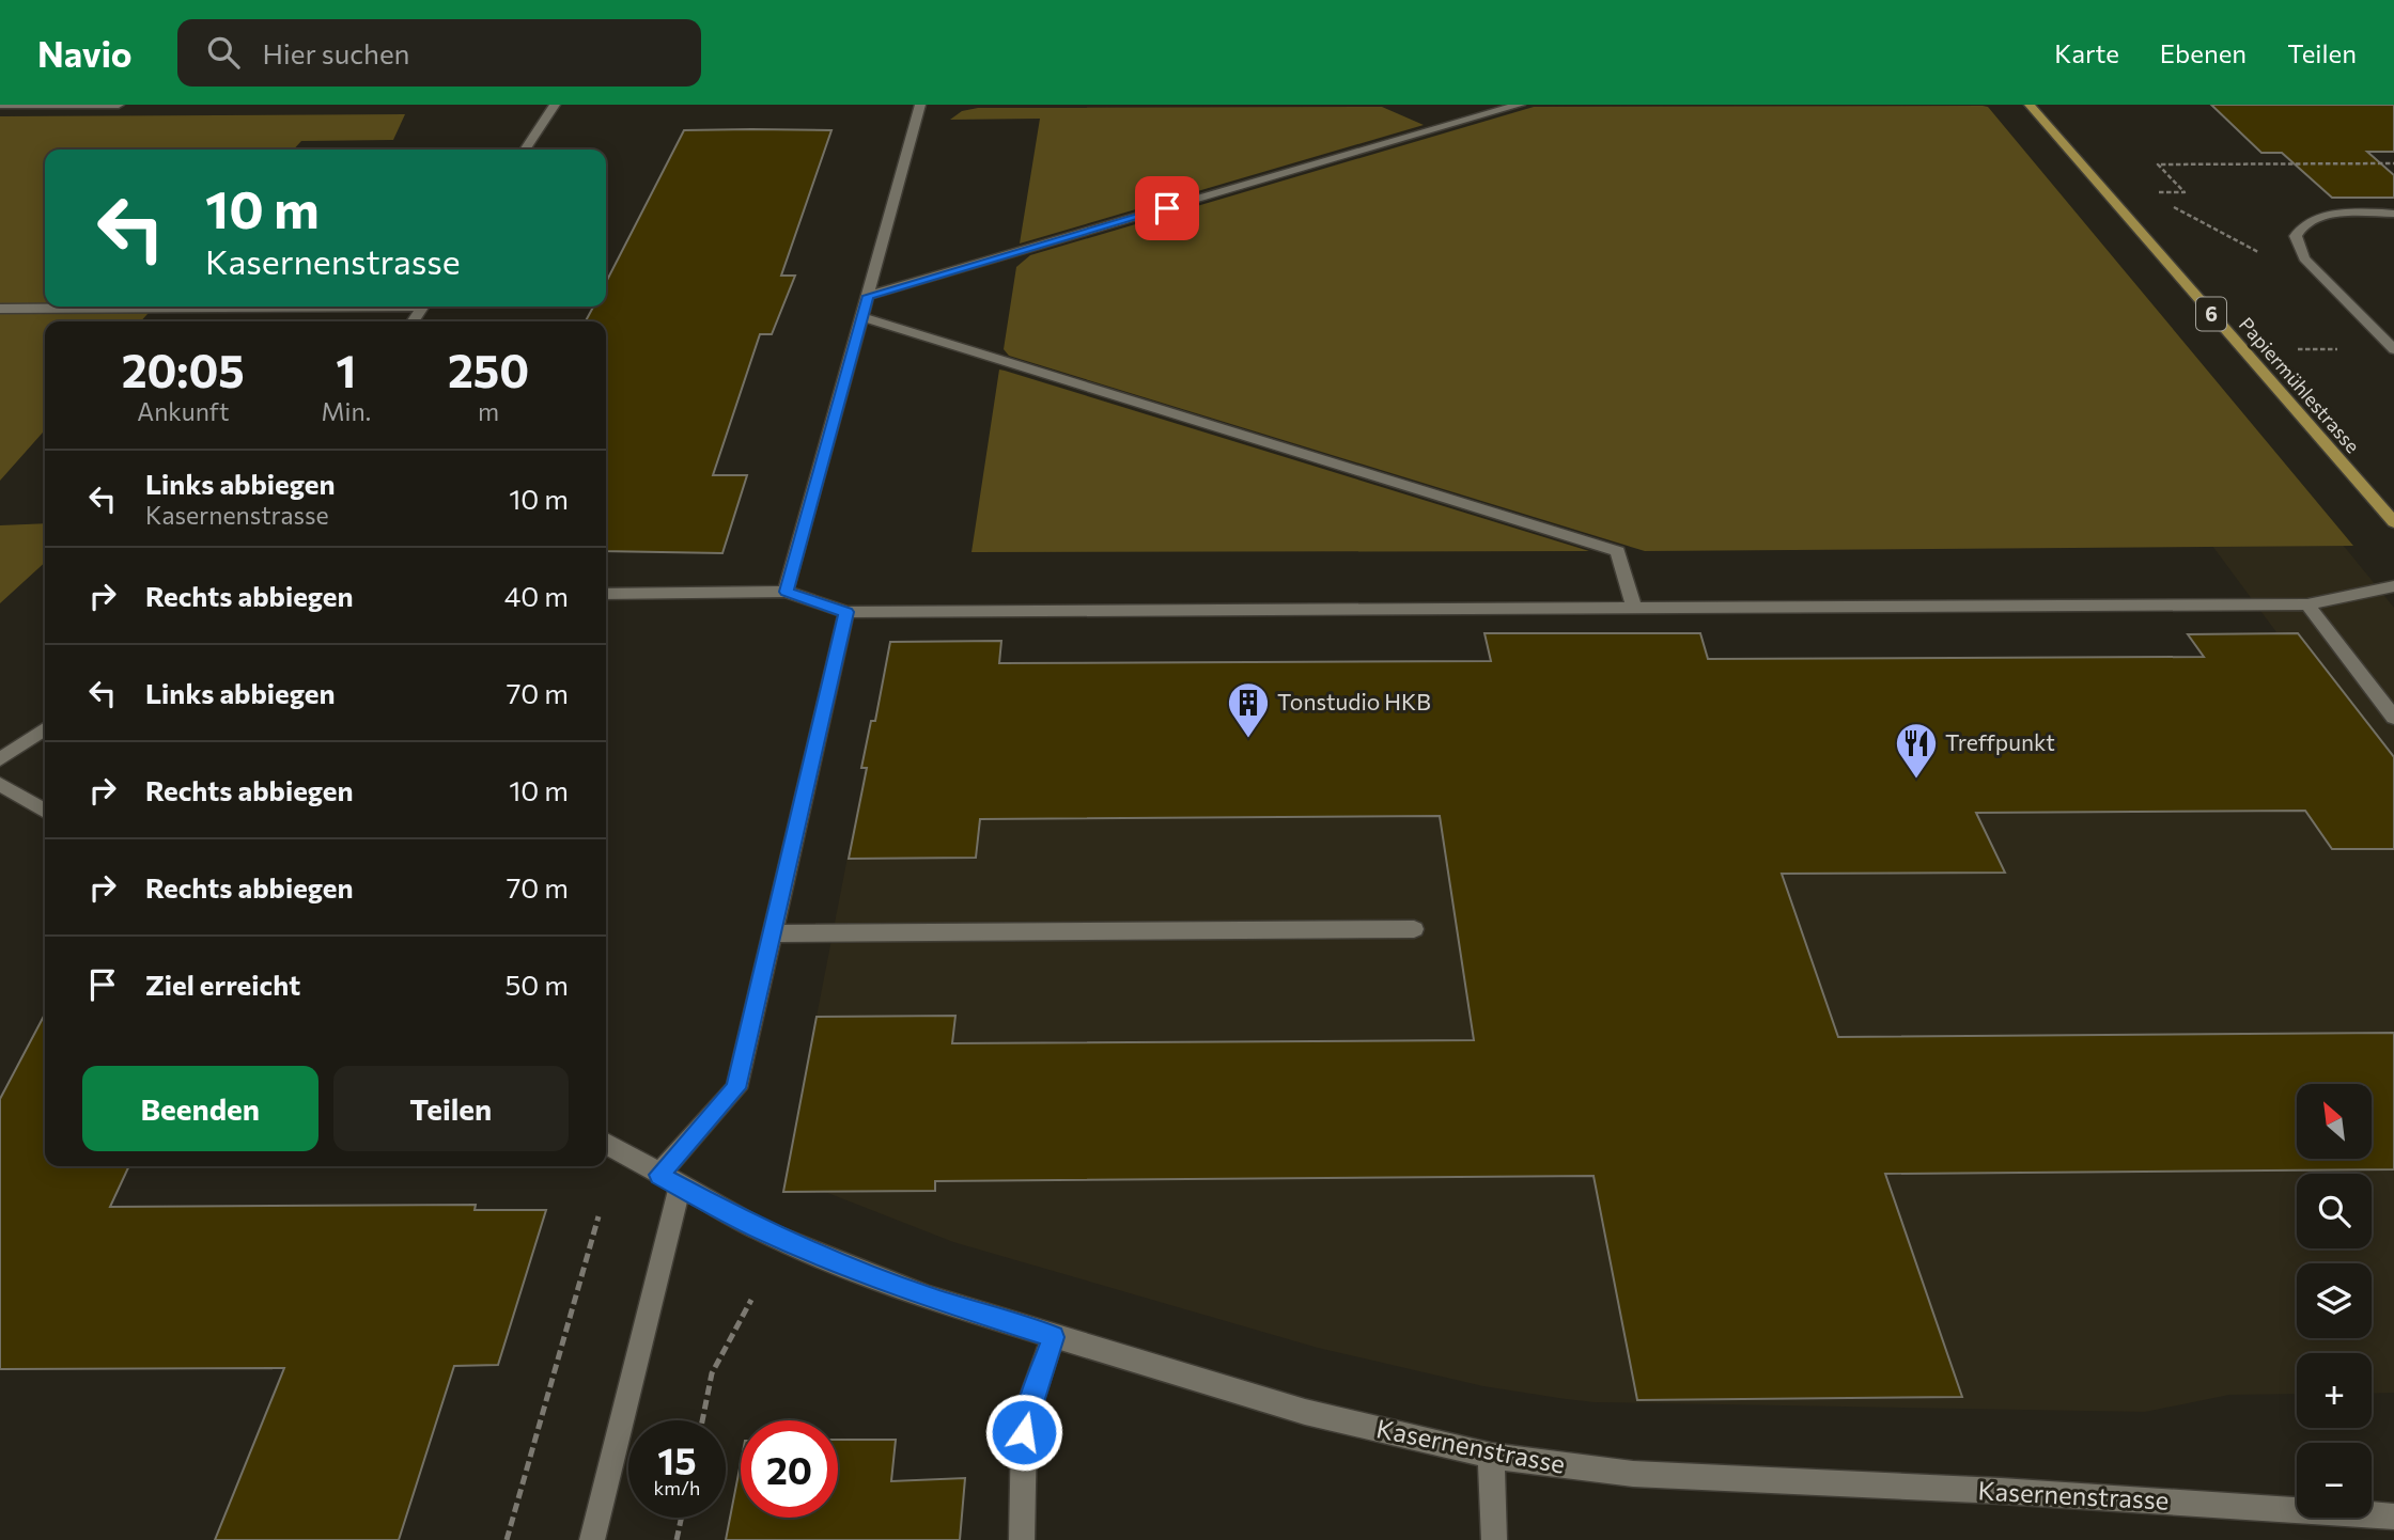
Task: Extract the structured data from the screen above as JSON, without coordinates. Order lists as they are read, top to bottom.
{
  "streets": {
    "main road": ["6", "Papiermühlestrasse"],
    "street": ["Kasernenstrasse"]
  },
  "places": {
    "building": ["Tonstudio HKB"],
    "restaurant": ["Treffpunkt"]
  },
  "north": "top left",
  "page": {
    "header": "Navio",
    "search": "Hier suchen",
    "nav": ["Karte", "Ebenen", "Teilen"],
    "turn": ["10 m", "Kasernenstrasse"],
    "eta": [
      "20:05",
      "Ankunft",
      "1",
      "Min.",
      "250",
      "m"
    ],
    "list": [
      {
        "name": "Links abbiegen",
        "note": "Kasernenstrasse",
        "value": "10 m"
      },
      {
        "name": "Rechts abbiegen",
        "value": "40 m"
      },
      {
        "name": "Links abbiegen",
        "value": "70 m"
      },
      {
        "name": "Rechts abbiegen",
        "value": "10 m"
      },
      {
        "name": "Rechts abbiegen",
        "value": "70 m"
      },
      {
        "name": "Ziel erreicht",
        "value": "50 m"
      }
    ],
    "buttons": ["Beenden", "Teilen"],
    "map_buttons": ["+", "−"],
    "speed": "15 km/h",
    "limit": "20"
  }
}
